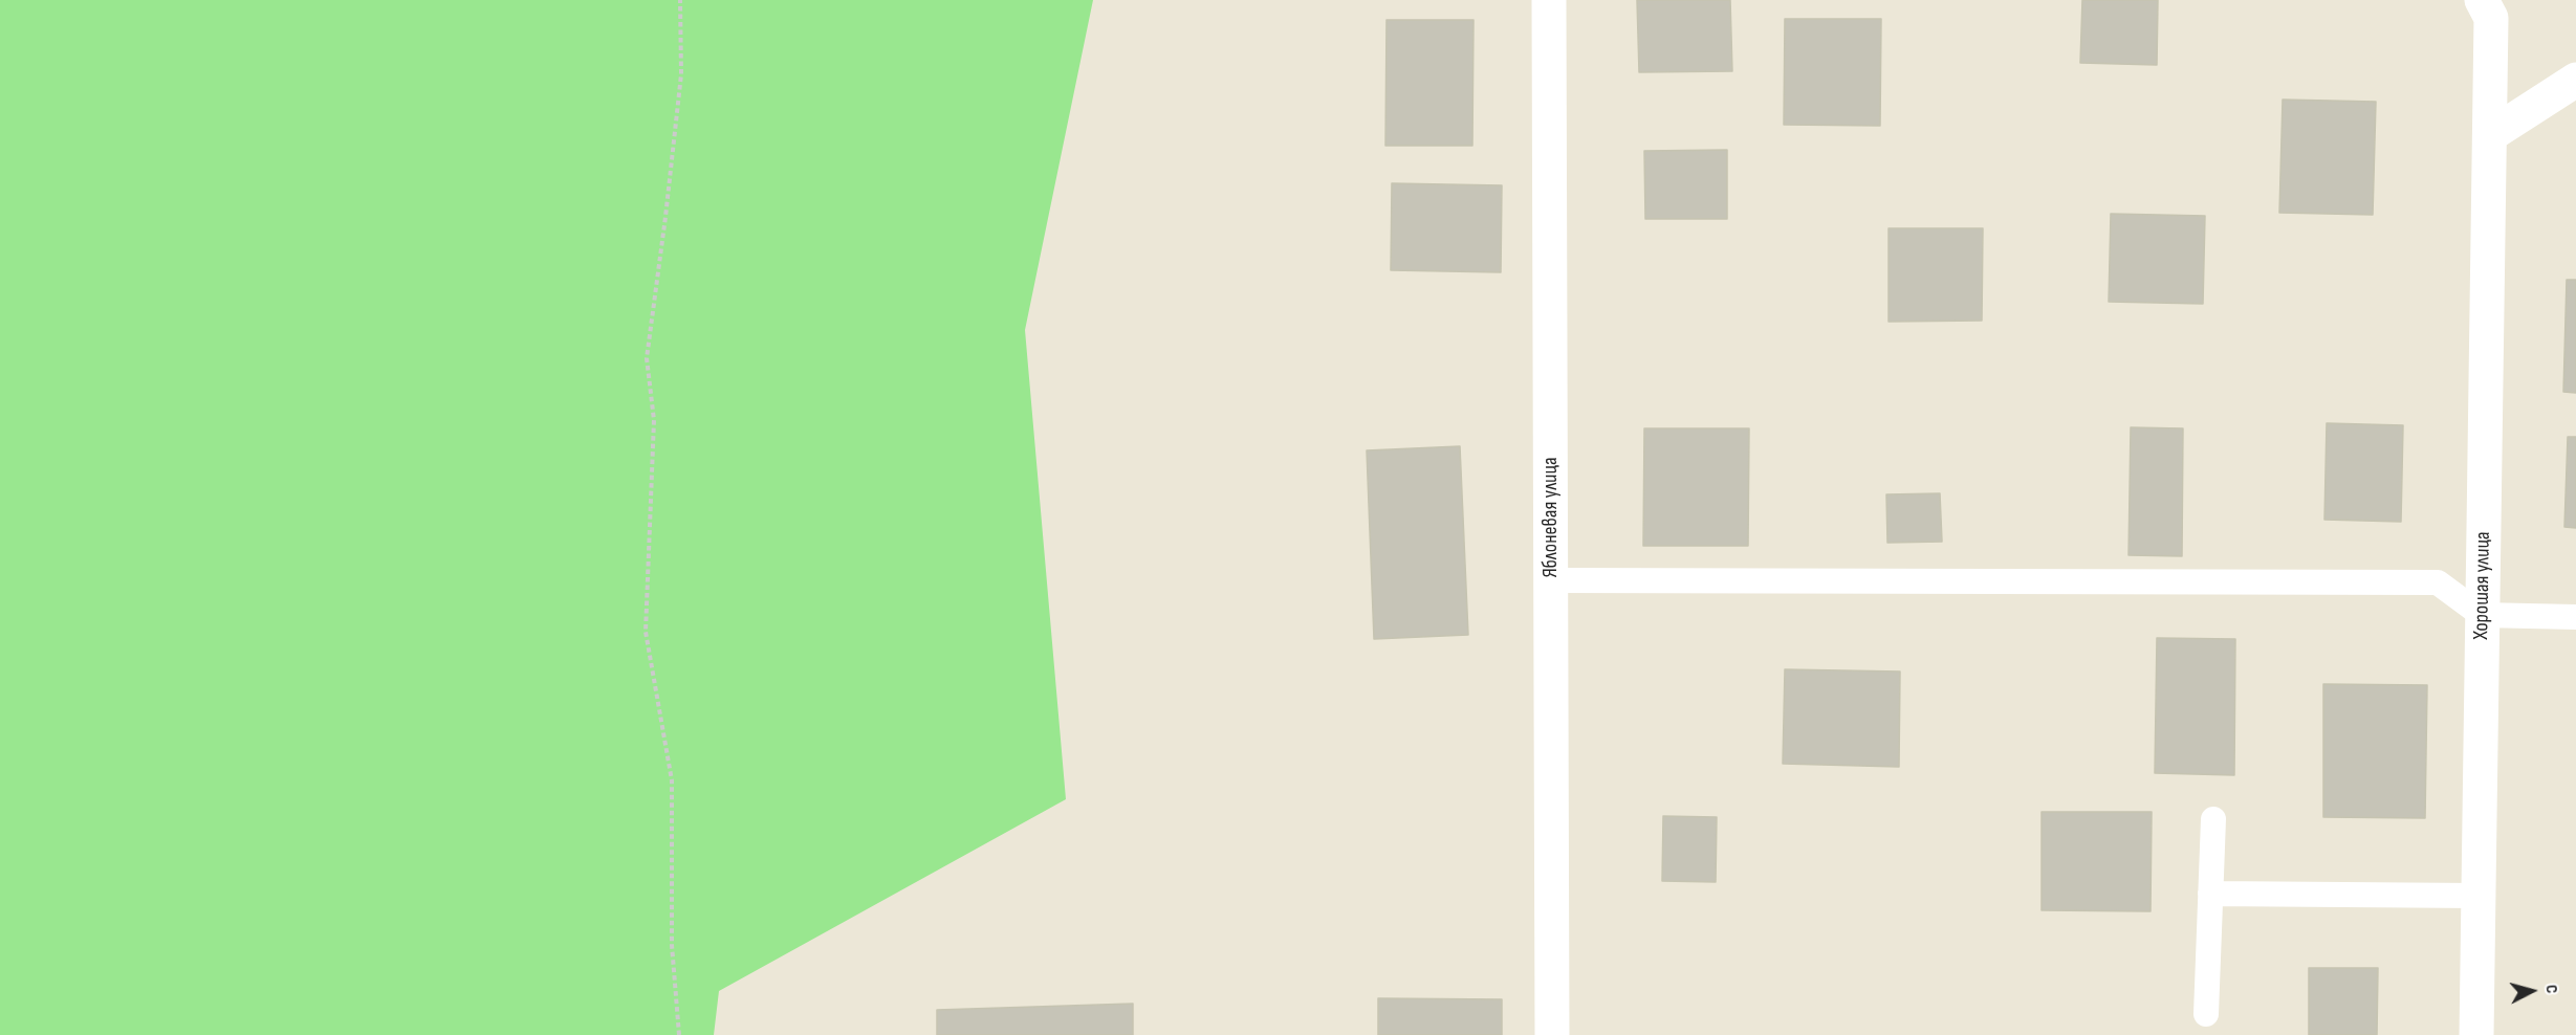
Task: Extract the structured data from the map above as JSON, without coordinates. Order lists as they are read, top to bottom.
{
  "streets": {
    "street": ["Яблоневая улица", "Хорошая улица"]
  },
  "north": "right"
}
